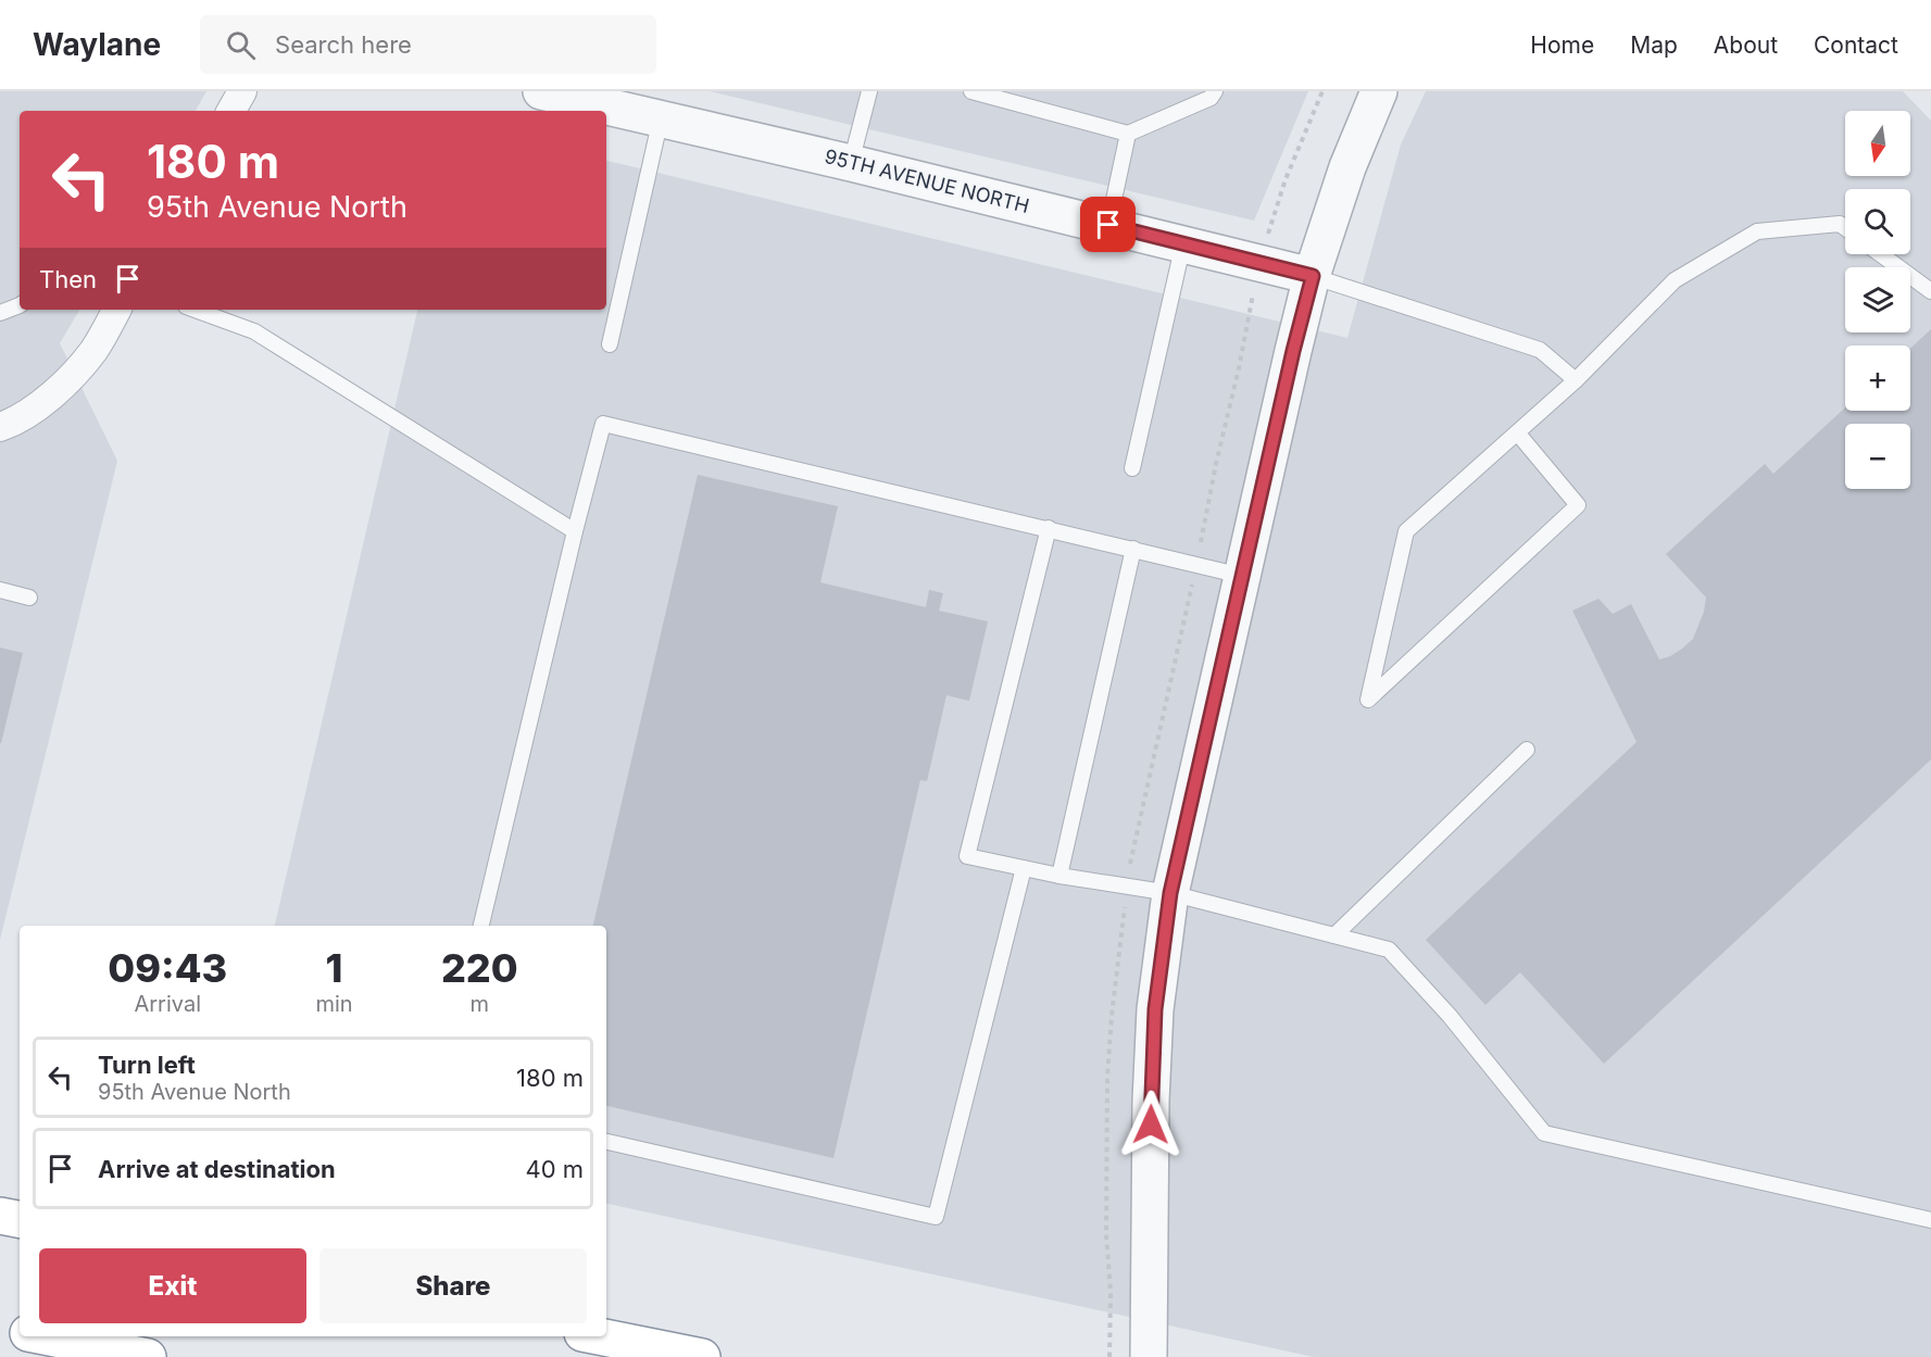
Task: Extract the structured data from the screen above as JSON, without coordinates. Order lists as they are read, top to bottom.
{
  "streets": {
    "street": ["95TH AVENUE NORTH"]
  },
  "north": "bottom",
  "page": {
    "header": "Waylane",
    "search": "Search here",
    "nav": [
      "Home",
      "Map",
      "About",
      "Contact"
    ],
    "map_buttons": ["+", "−"],
    "turn": ["180 m", "95th Avenue North"],
    "then": "Then",
    "eta": [
      "09:43",
      "Arrival",
      "1",
      "min",
      "220",
      "m"
    ],
    "list": [
      {
        "name": "Turn left",
        "note": "95th Avenue North",
        "value": "180 m"
      },
      {
        "name": "Arrive at destination",
        "value": "40 m"
      }
    ],
    "buttons": ["Exit", "Share"]
  }
}
